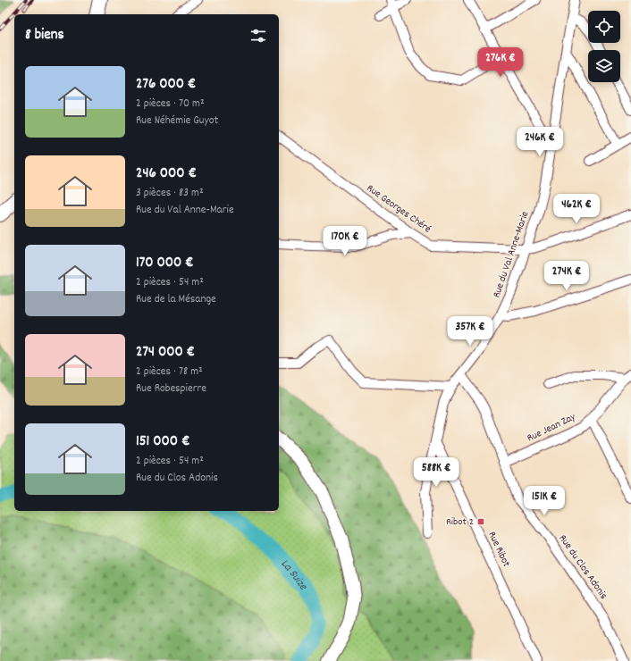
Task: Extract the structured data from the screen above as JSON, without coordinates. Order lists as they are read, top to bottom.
{
  "streets": {
    "street": [
      "Rue Georges Chéré",
      "Rue du Val Anne-Marie",
      "Rue Jean Zay",
      "Rue Ribot",
      "Rue du Clos Adonis"
    ]
  },
  "crossings": [
    ["Rue Georges Chéré", "Rue du Val Anne-Marie"],
    ["Rue du Val Anne-Marie", "Rue du Clos Adonis"],
    ["Rue Jean Zay", "Rue du Clos Adonis"]
  ],
  "water": ["La Suize"],
  "places": {
    "transit": ["Ribot 2"]
  },
  "page": {
    "heading": "8 biens",
    "price": [
      "276K €",
      "246K €",
      "462K €",
      "170K €",
      "274K €",
      "357K €",
      "588K €",
      "151K €"
    ],
    "list": [
      {
        "name": "276 000 €",
        "note": "2 pièces · 70 m² · Rue Néhémie Guyot"
      },
      {
        "name": "246 000 €",
        "note": "3 pièces · 83 m² · Rue du Val Anne-Marie"
      },
      {
        "name": "170 000 €",
        "note": "2 pièces · 54 m² · Rue de la Mésange"
      },
      {
        "name": "274 000 €",
        "note": "2 pièces · 78 m² · Rue Robespierre"
      },
      {
        "name": "151 000 €",
        "note": "2 pièces · 54 m² · Rue du Clos Adonis"
      }
    ]
  }
}
